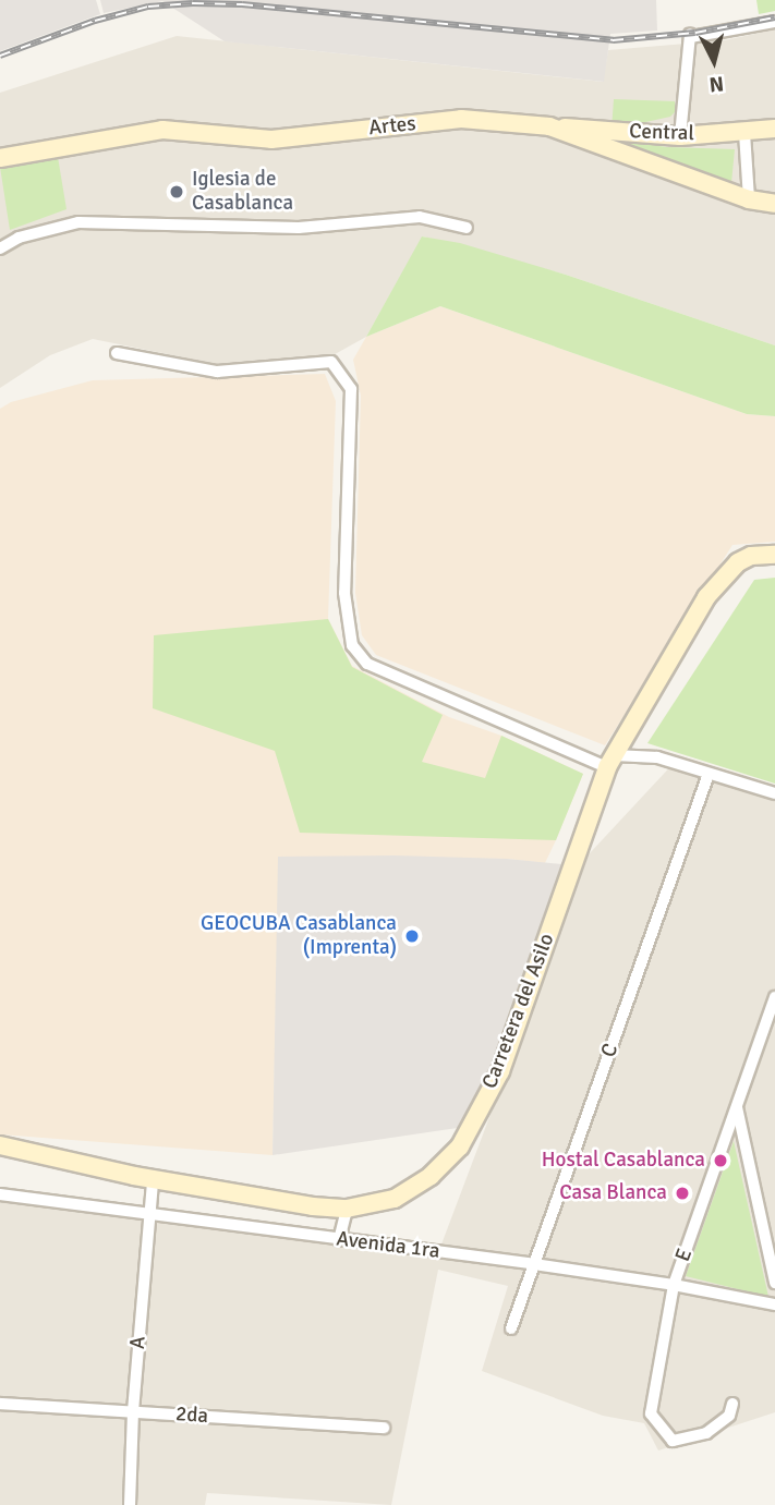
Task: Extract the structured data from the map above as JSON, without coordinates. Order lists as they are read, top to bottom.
{
  "streets": {
    "street": [
      "Artes",
      "Central",
      "Carretera del Asilo",
      "C",
      "Avenida 1ra",
      "E",
      "A",
      "2da"
    ]
  },
  "crossings": [
    ["Artes", "Central"],
    ["Carretera del Asilo", "A"],
    ["C", "Avenida 1ra"],
    ["Avenida 1ra", "E"],
    ["Avenida 1ra", "A"],
    ["A", "2da"]
  ],
  "places": [
    "Iglesia de Casablanca",
    "GEOCUBA Casablanca (Imprenta)",
    "Hostal Casablanca",
    "Casa Blanca"
  ],
  "north": "bottom"
}
